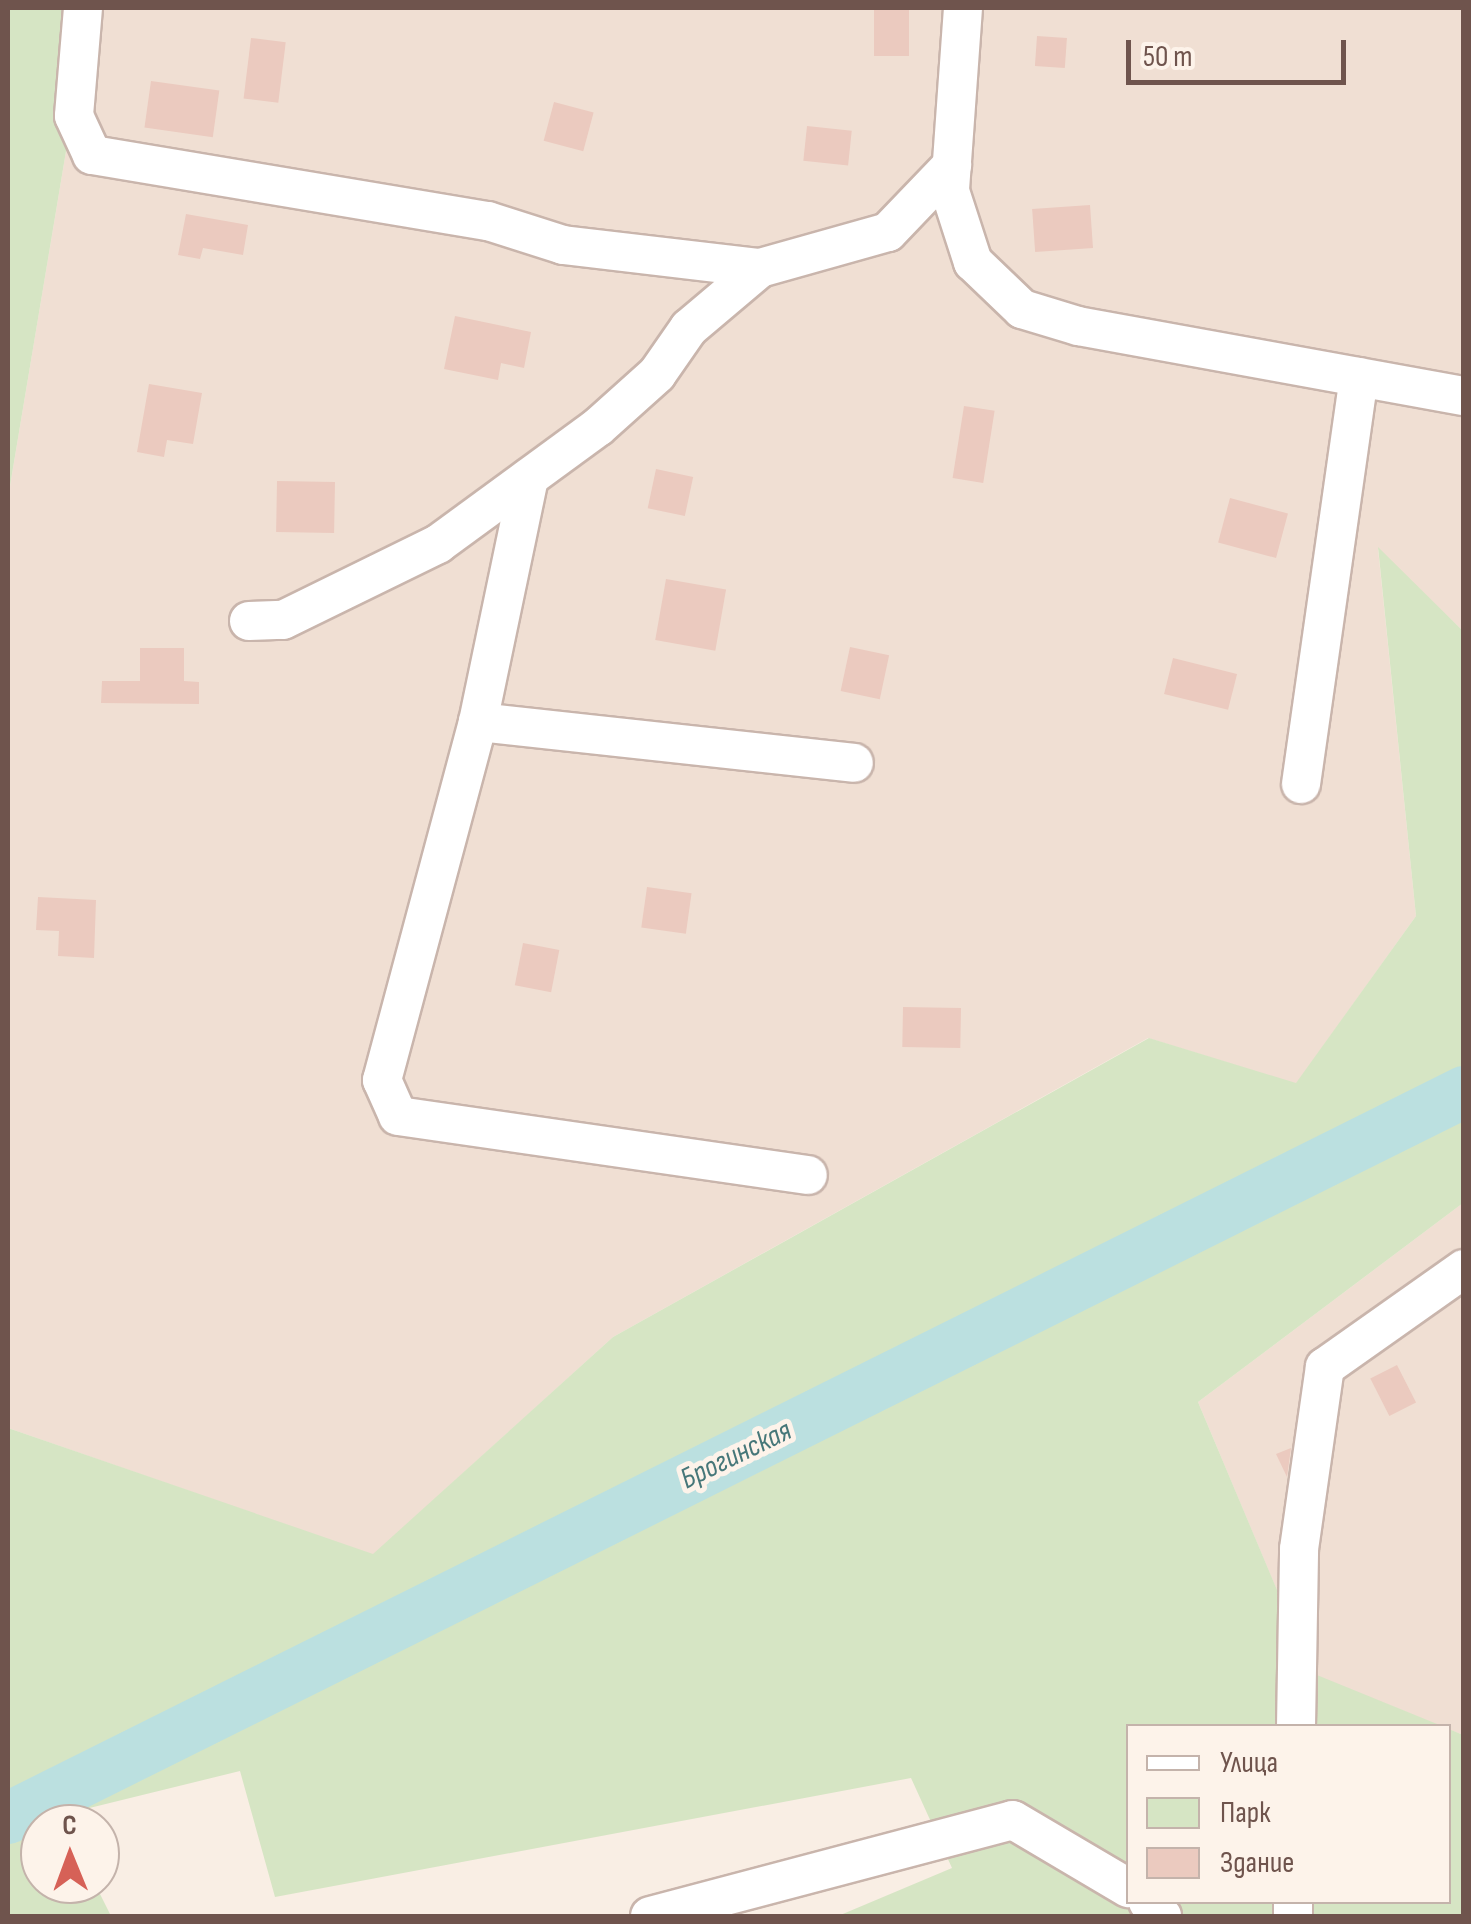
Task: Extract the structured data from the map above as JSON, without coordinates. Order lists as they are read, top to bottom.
{
  "water": ["Брогинская"],
  "legend": ["Улица", "Парк", "Здание"],
  "scale_bar": "50 m",
  "north": "top"
}
